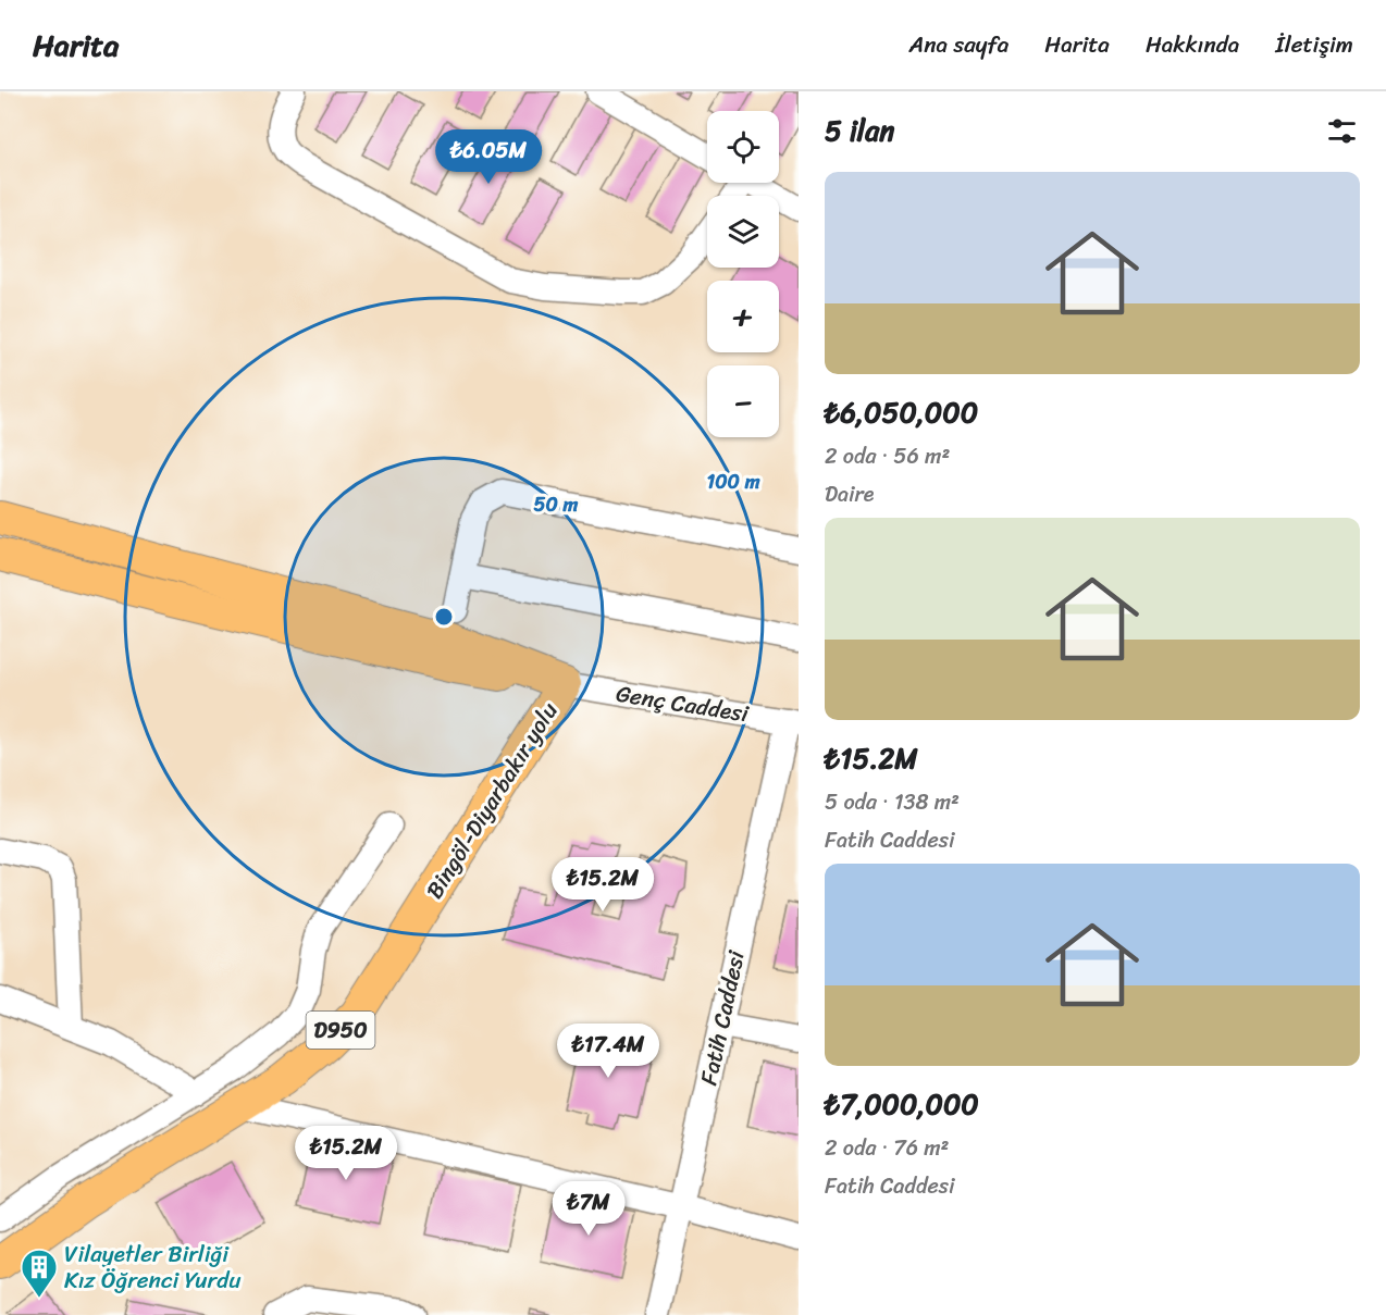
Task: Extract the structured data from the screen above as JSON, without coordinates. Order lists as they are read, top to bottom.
{
  "streets": {
    "main road": ["Bingöl-Diyarbakır yolu", "D950"],
    "street": ["Genç Caddesi", "Fatih Caddesi"]
  },
  "crossings": [
    ["Genç Caddesi", "Bingöl-Diyarbakır yolu"],
    ["Genç Caddesi", "Fatih Caddesi"]
  ],
  "places": {
    "building": ["Vilayetler Birliği Kız Öğrenci Yurdu"]
  },
  "page": {
    "header": "Harita",
    "nav": [
      "Ana sayfa",
      "Harita",
      "Hakkında",
      "İletişim"
    ],
    "heading": "5 ilan",
    "map_buttons": ["+", "−"],
    "price": [
      "₺6.05M",
      "₺15.2M",
      "₺17.4M",
      "₺15.2M",
      "₺7M"
    ],
    "list": [
      {
        "name": "₺6,050,000",
        "note": "2 oda · 56 m² · Daire"
      },
      {
        "name": "₺15.2M",
        "note": "5 oda · 138 m² · Fatih Caddesi"
      },
      {
        "name": "₺7,000,000",
        "note": "2 oda · 76 m² · Fatih Caddesi"
      }
    ]
  },
  "rings": ["100 m", "50 m"]
}
